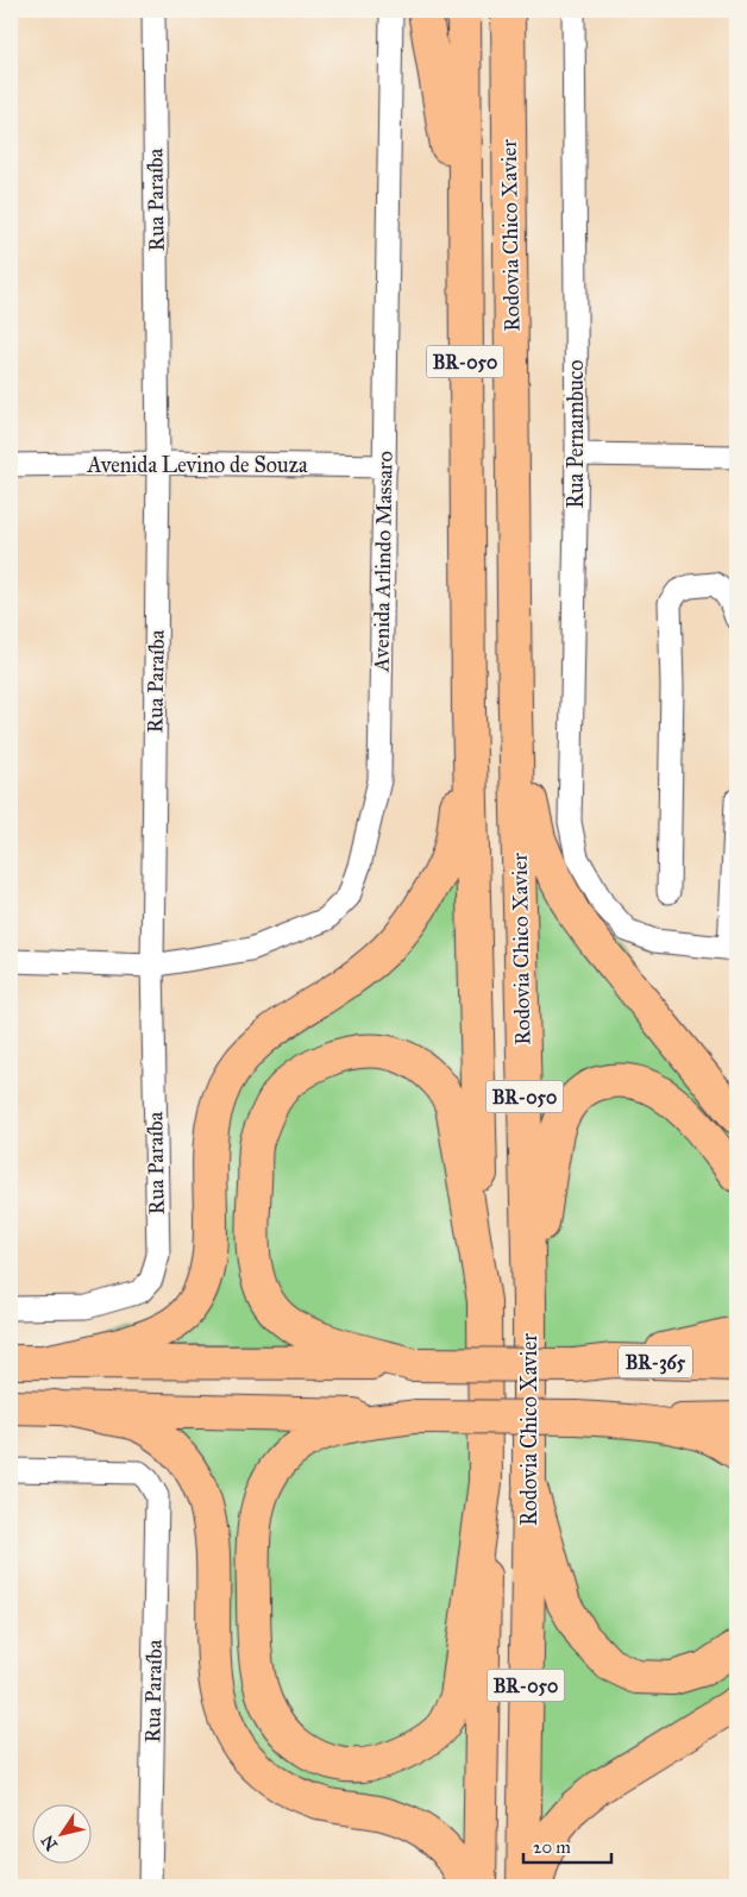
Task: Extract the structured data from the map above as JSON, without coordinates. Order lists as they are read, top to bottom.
{
  "streets": {
    "main road": ["Rodovia Chico Xavier", "BR-050", "BR-365"],
    "street": [
      "Rua Paraíba",
      "Rua Pernambuco",
      "Avenida Levino de Souza",
      "Avenida Arlindo Massaro"
    ]
  },
  "crossings": [
    ["Rua Paraíba", "Avenida Levino de Souza"],
    ["Rua Paraíba", "Avenida Arlindo Massaro"],
    ["Avenida Levino de Souza", "Avenida Arlindo Massaro"]
  ],
  "scale_bar": "20 m",
  "north": "bottom left"
}
